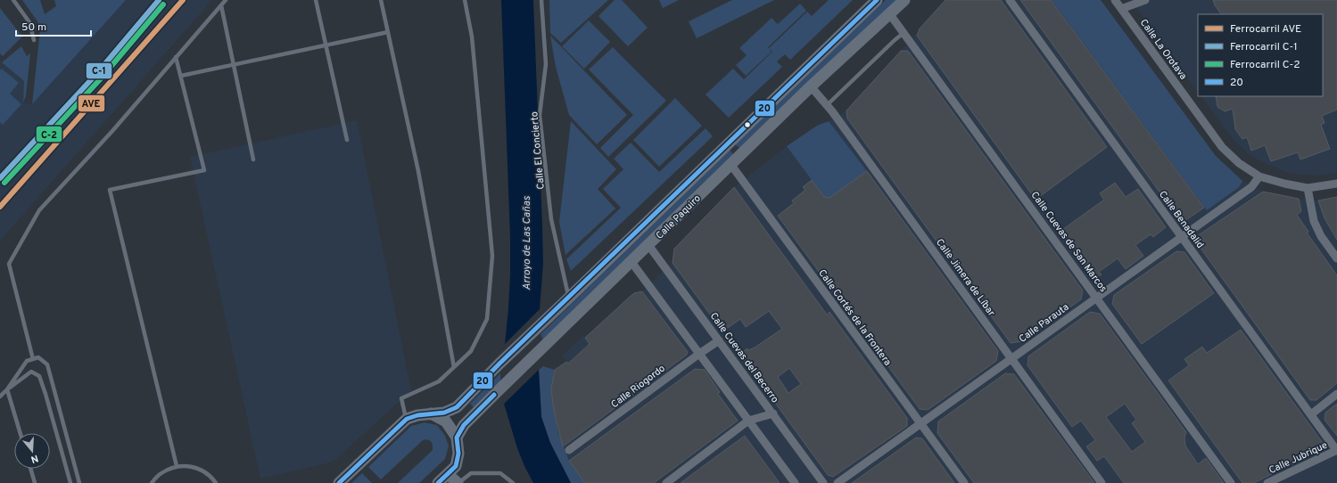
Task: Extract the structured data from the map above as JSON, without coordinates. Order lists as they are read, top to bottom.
{
  "streets": {
    "main road": ["Calle Paquiro"],
    "street": [
      "Calle La Orotava",
      "Calle Benadalid",
      "Calle Cuevas de San Marcos",
      "Calle Jimera de Líbar",
      "Calle Cortés de la Frontera",
      "Calle Parauta",
      "Calle Cuevas del Becerro",
      "Calle Riogordo",
      "Calle Jubrique"
    ],
    "lane": ["Calle El Concierto"]
  },
  "crossings": [
    ["Calle La Orotava", "Calle Parauta"],
    ["Calle El Concierto", "Calle Paquiro"],
    ["Calle Paquiro", "Calle Cuevas de San Marcos"],
    ["Calle Paquiro", "Calle Jimera de Líbar"],
    ["Calle Paquiro", "Calle Cortés de la Frontera"],
    ["Calle Paquiro", "Calle Cuevas del Becerro"],
    ["Calle Benadalid", "Calle Parauta"],
    ["Calle Benadalid", "Calle Jubrique"],
    ["Calle Cuevas de San Marcos", "Calle Parauta"],
    ["Calle Jimera de Líbar", "Calle Parauta"],
    ["Calle Cortés de la Frontera", "Calle Parauta"],
    ["Calle Cuevas del Becerro", "Calle Riogordo"]
  ],
  "water": ["Arroyo de Las Cañas"],
  "lines": [
    "rail line AVE",
    "rail line C-1",
    "transit line 20",
    "rail line C-2"
  ],
  "legend": [
    "Ferrocarril AVE",
    "Ferrocarril C-1",
    "Ferrocarril C-2",
    "20"
  ],
  "scale_bar": "50 m",
  "north": "bottom"
}
